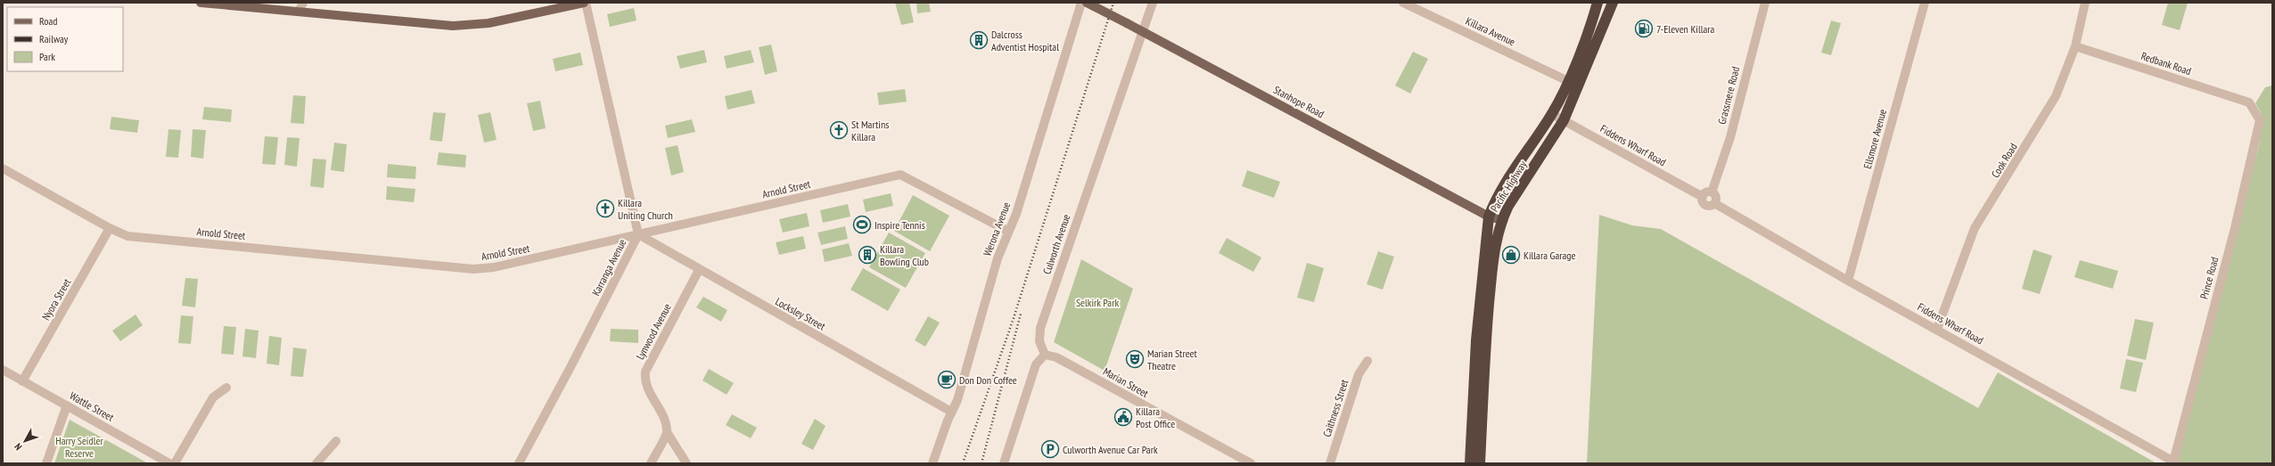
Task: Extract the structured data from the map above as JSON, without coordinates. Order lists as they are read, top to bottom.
{
  "streets": {
    "highway": ["Pacific Highway"],
    "main road": ["Stanhope Road"],
    "street": [
      "Killara Avenue",
      "Redbank Road",
      "Grassmere Road",
      "Ellsmore Avenue",
      "Fiddens Wharf Road",
      "Cook Road",
      "Arnold Street",
      "Werona Avenue",
      "Culworth Avenue",
      "Karranga Avenue",
      "Prince Road",
      "Nyora Street",
      "Locksley Street",
      "Lynwood Avenue",
      "Marian Street",
      "Wattle Street",
      "Caithness Street"
    ]
  },
  "crossings": [
    ["Killara Avenue", "Pacific Highway"],
    ["Redbank Road", "Cook Road"],
    ["Redbank Road", "Prince Road"],
    ["Grassmere Road", "Fiddens Wharf Road"],
    ["Stanhope Road", "Pacific Highway"],
    ["Stanhope Road", "Culworth Avenue"],
    ["Ellsmore Avenue", "Fiddens Wharf Road"],
    ["Fiddens Wharf Road", "Cook Road"],
    ["Fiddens Wharf Road", "Pacific Highway"],
    ["Fiddens Wharf Road", "Prince Road"],
    ["Arnold Street", "Werona Avenue"],
    ["Arnold Street", "Karranga Avenue"],
    ["Arnold Street", "Nyora Street"],
    ["Arnold Street", "Locksley Street"],
    ["Werona Avenue", "Locksley Street"],
    ["Culworth Avenue", "Marian Street"],
    ["Karranga Avenue", "Locksley Street"],
    ["Nyora Street", "Wattle Street"],
    ["Locksley Street", "Lynwood Avenue"]
  ],
  "parks": ["Selkirk Park", "Harry Seidler Reserve"],
  "places": {
    "fuel station": ["7-Eleven Killara"],
    "building": ["Dalcross Adventist Hospital", "Killara Bowling Club"],
    "church": ["St Martins Killara", "Killara Uniting Church"],
    "sports": ["Inspire Tennis"],
    "shop": ["Killara Garage"],
    "theatre": ["Marian Street Theatre"],
    "cafe": ["Don Don Coffee"],
    "public building": ["Killara Post Office"],
    "parking": ["Culworth Avenue Car Park"]
  },
  "legend": ["Road", "Railway", "Park"],
  "north": "bottom left"
}
